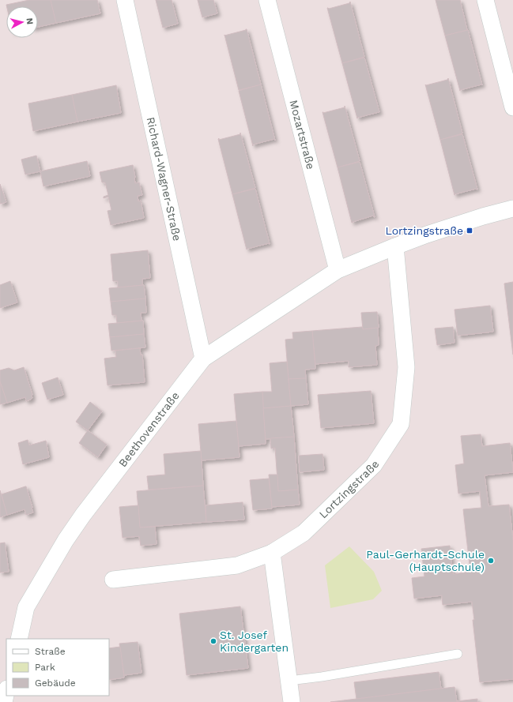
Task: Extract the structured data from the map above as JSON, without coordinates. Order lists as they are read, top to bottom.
{
  "streets": {
    "street": [
      "Mozartstraße",
      "Richard-Wagner-Straße",
      "Beethovenstraße",
      "Lortzingstraße"
    ]
  },
  "crossings": [
    ["Mozartstraße", "Beethovenstraße"],
    ["Richard-Wagner-Straße", "Beethovenstraße"],
    ["Beethovenstraße", "Lortzingstraße"]
  ],
  "places": {
    "transit": ["Lortzingstraße"],
    "other": ["Paul-Gerhardt-Schule (Hauptschule)", "St. Josef Kindergarten"]
  },
  "legend": ["Straße", "Park", "Gebäude"],
  "north": "right"
}
